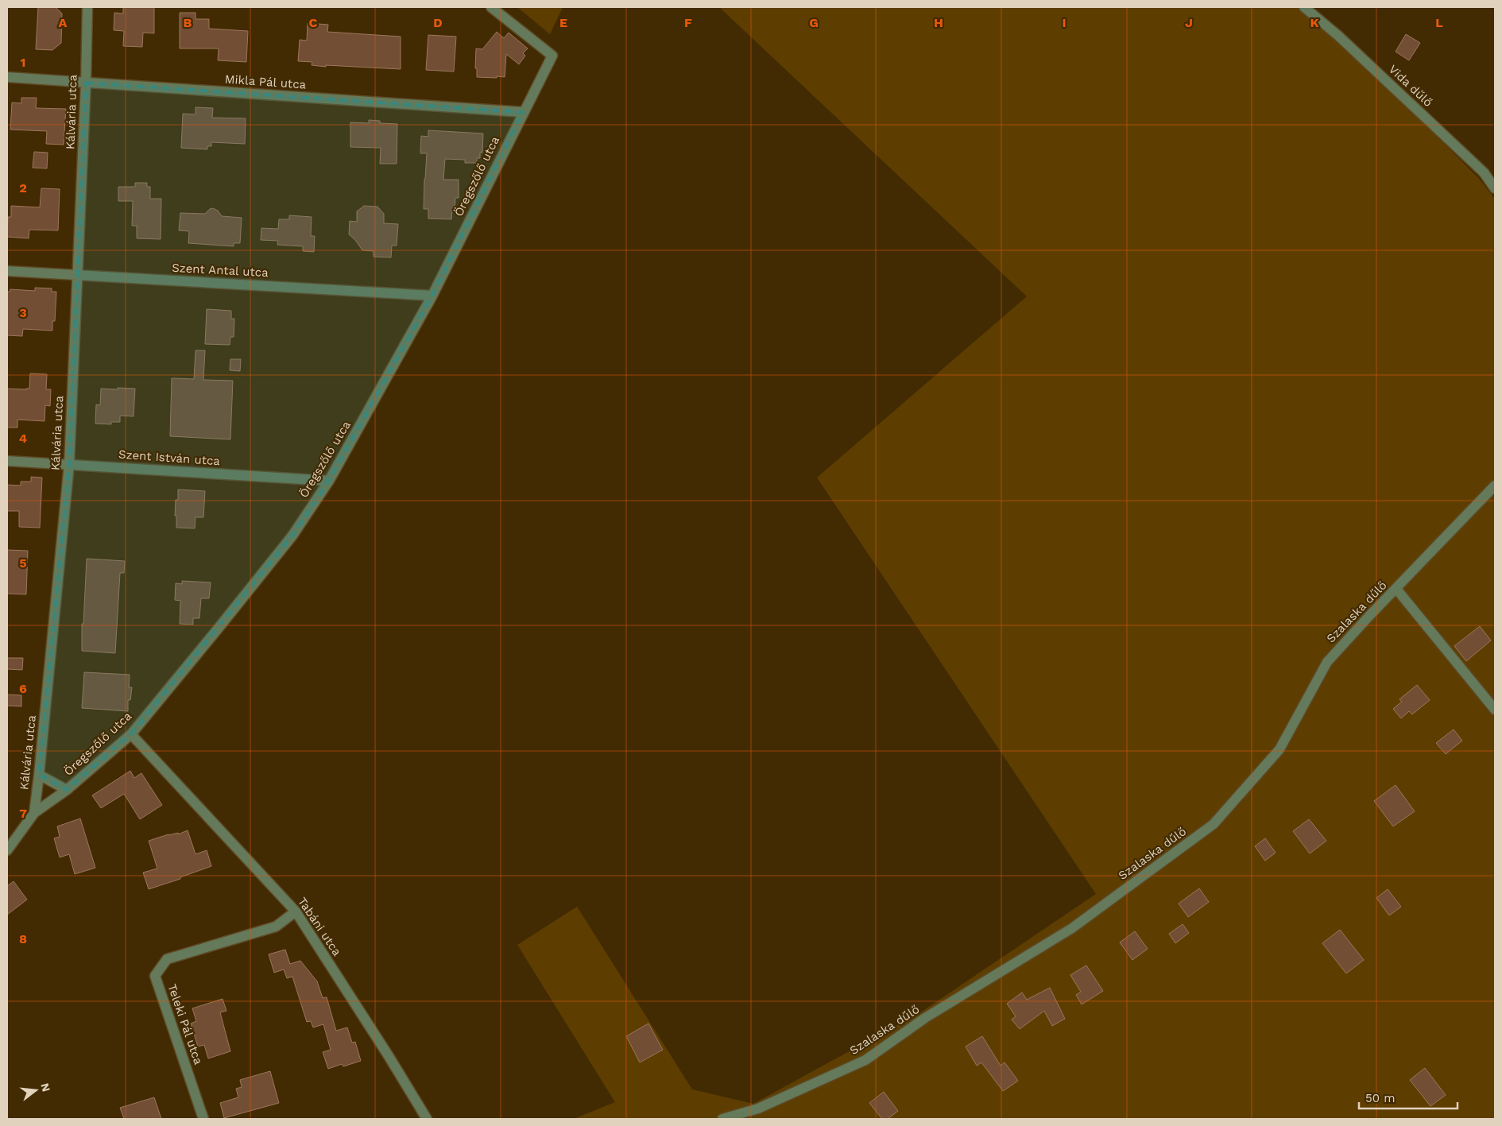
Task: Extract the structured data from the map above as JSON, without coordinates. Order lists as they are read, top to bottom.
{
  "streets": {
    "street": [
      "Mikla Pál utca",
      "Vida dűlő",
      "Kálvária utca",
      "Öregszőlő utca",
      "Szent Antal utca",
      "Szent István utca",
      "Szalaska dűlő",
      "Tabáni utca",
      "Teleki Pál utca"
    ]
  },
  "crossings": [
    ["Mikla Pál utca", "Kálvária utca"],
    ["Mikla Pál utca", "Öregszőlő utca"],
    ["Kálvária utca", "Öregszőlő utca"],
    ["Kálvária utca", "Szent Antal utca"],
    ["Kálvária utca", "Szent István utca"],
    ["Öregszőlő utca", "Szent Antal utca"],
    ["Öregszőlő utca", "Szent István utca"],
    ["Öregszőlő utca", "Tabáni utca"],
    ["Tabáni utca", "Teleki Pál utca"]
  ],
  "scale_bar": "50 m",
  "north": "right",
  "grid": {
    "columns": [
      "A",
      "B",
      "C",
      "D",
      "E",
      "F",
      "G",
      "H",
      "I",
      "J",
      "K",
      "L"
    ],
    "rows": [
      "1",
      "2",
      "3",
      "4",
      "5",
      "6",
      "7",
      "8"
    ]
  }
}
